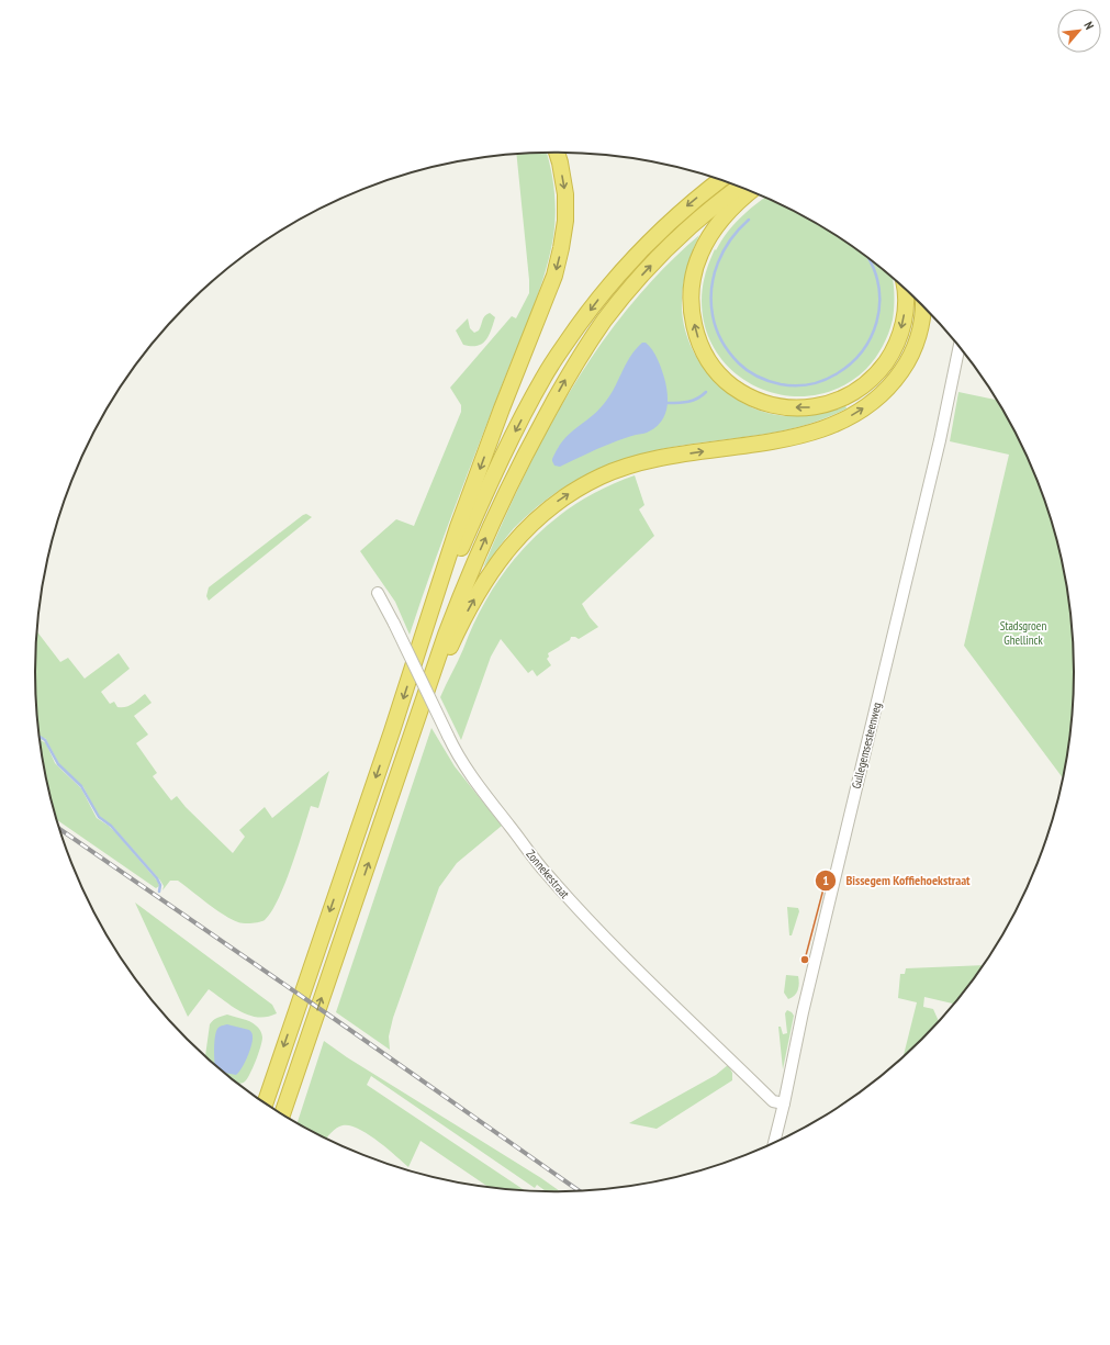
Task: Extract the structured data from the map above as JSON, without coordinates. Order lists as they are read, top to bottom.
{
  "streets": {
    "street": ["Gullegemsesteenweg", "Zonnekestraat"]
  },
  "crossings": [
    ["Gullegemsesteenweg", "Zonnekestraat"]
  ],
  "parks": ["Stadsgroen Ghellinck"],
  "places": ["Bissegem Koffiehoekstraat"],
  "north": "top right"
}
